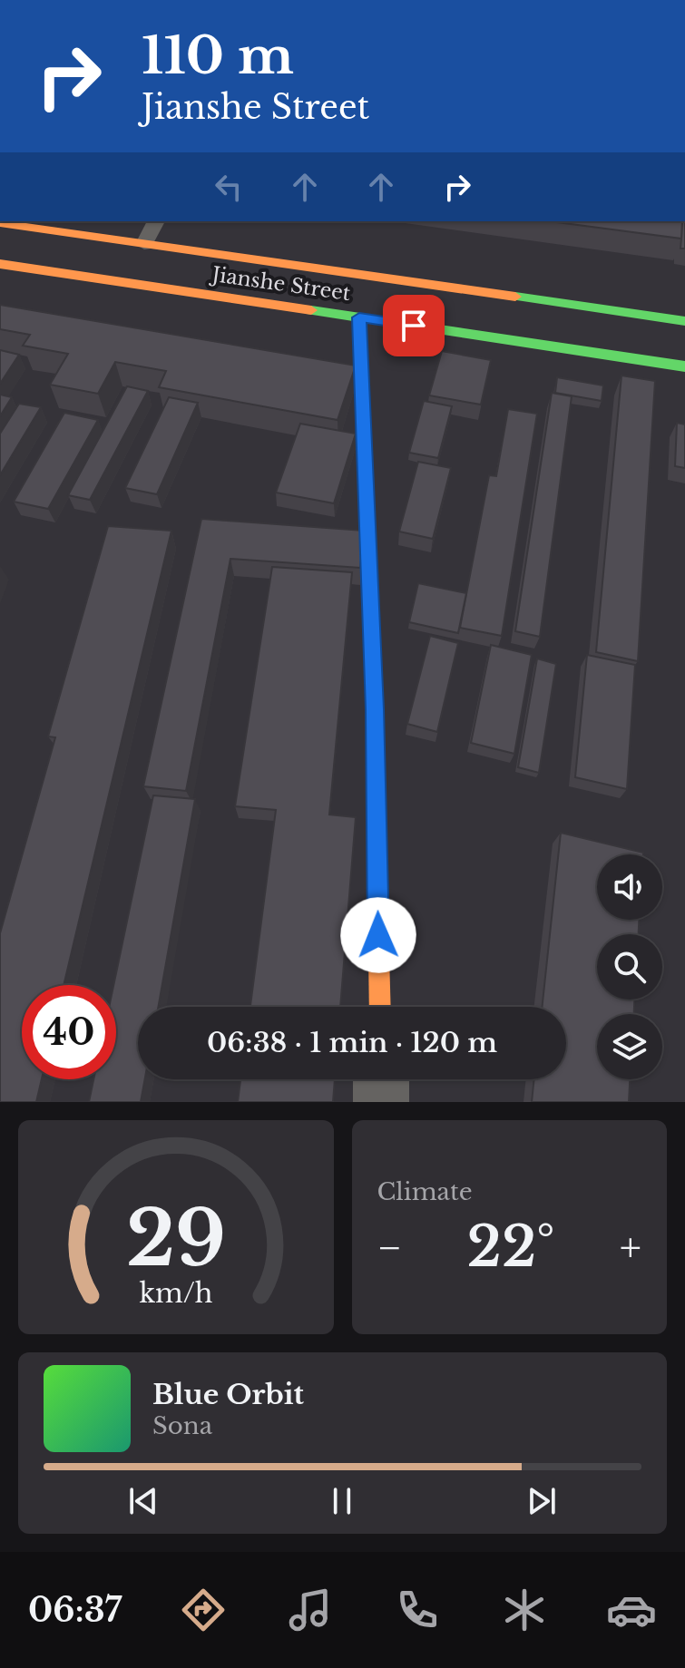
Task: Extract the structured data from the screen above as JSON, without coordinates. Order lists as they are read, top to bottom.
{
  "streets": {
    "main road": ["Jianshe Street"]
  },
  "page": {
    "turn": ["110 m", "Jianshe Street"],
    "limit": "40",
    "trip": "06:38 · 1 min · 120 m",
    "tile": "Climate",
    "heat": ["−", "22°", "+"],
    "song": ["Blue Orbit", "Sona"],
    "tabs": "06:37",
    "gauge": ["29", "km/h"]
  }
}
